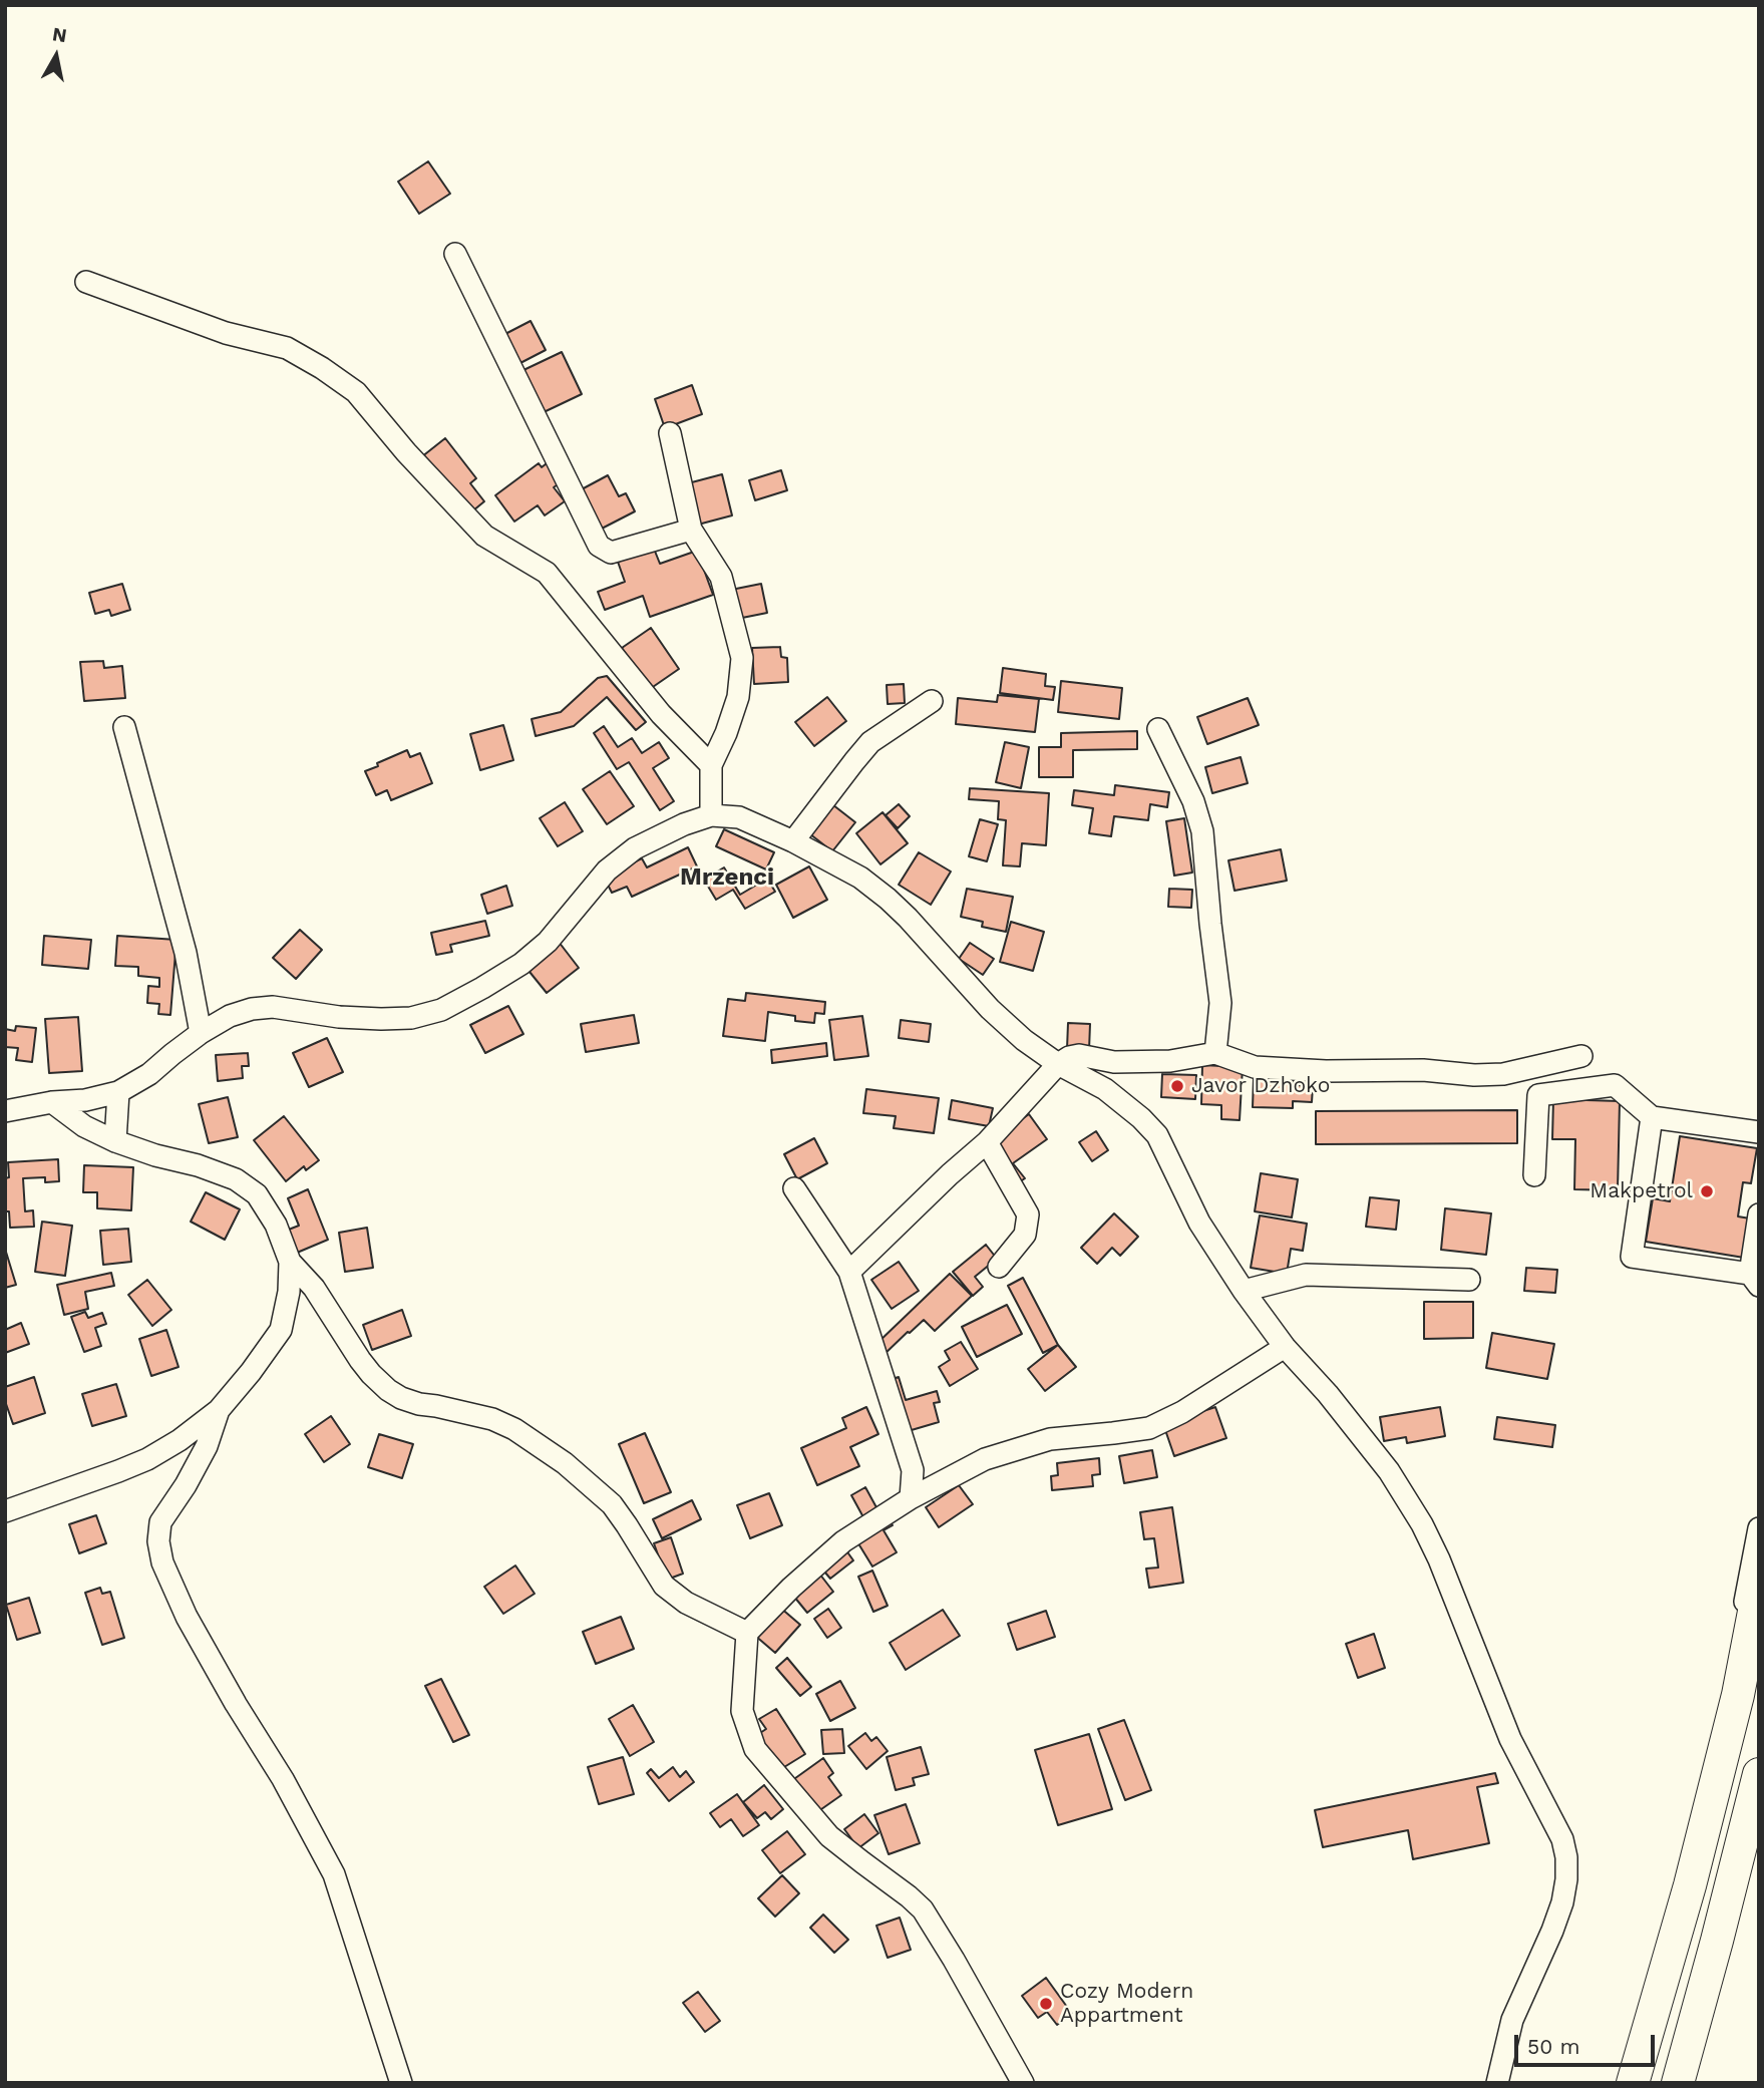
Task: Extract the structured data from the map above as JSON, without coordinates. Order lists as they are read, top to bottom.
{
  "districts": ["Mrzenci"],
  "places": ["Javor Dzhoko", "Makpetrol", "Cozy Modern Appartment"],
  "scale_bar": "50 m",
  "north": "top"
}
